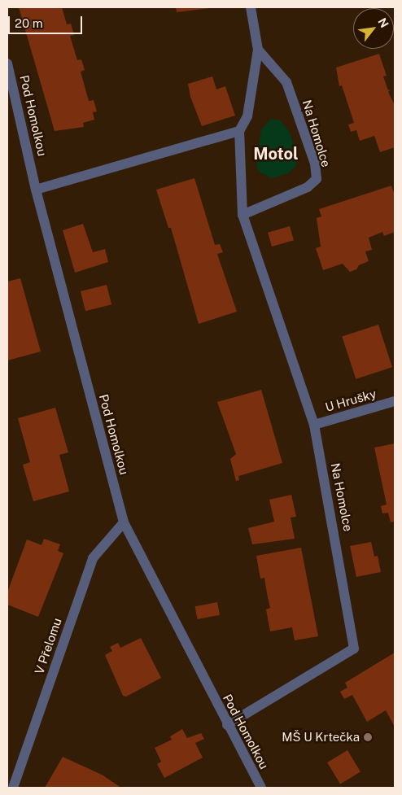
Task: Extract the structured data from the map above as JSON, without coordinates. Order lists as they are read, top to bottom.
{
  "streets": {
    "street": [
      "Pod Homolkou",
      "Na Homolce",
      "U Hrušky",
      "V Přelomu"
    ]
  },
  "crossings": [
    ["Pod Homolkou", "Na Homolce"],
    ["Pod Homolkou", "V Přelomu"],
    ["Na Homolce", "U Hrušky"]
  ],
  "districts": ["Motol"],
  "places": ["MŠ U Krtečka"],
  "scale_bar": "20 m",
  "north": "top right"
}
